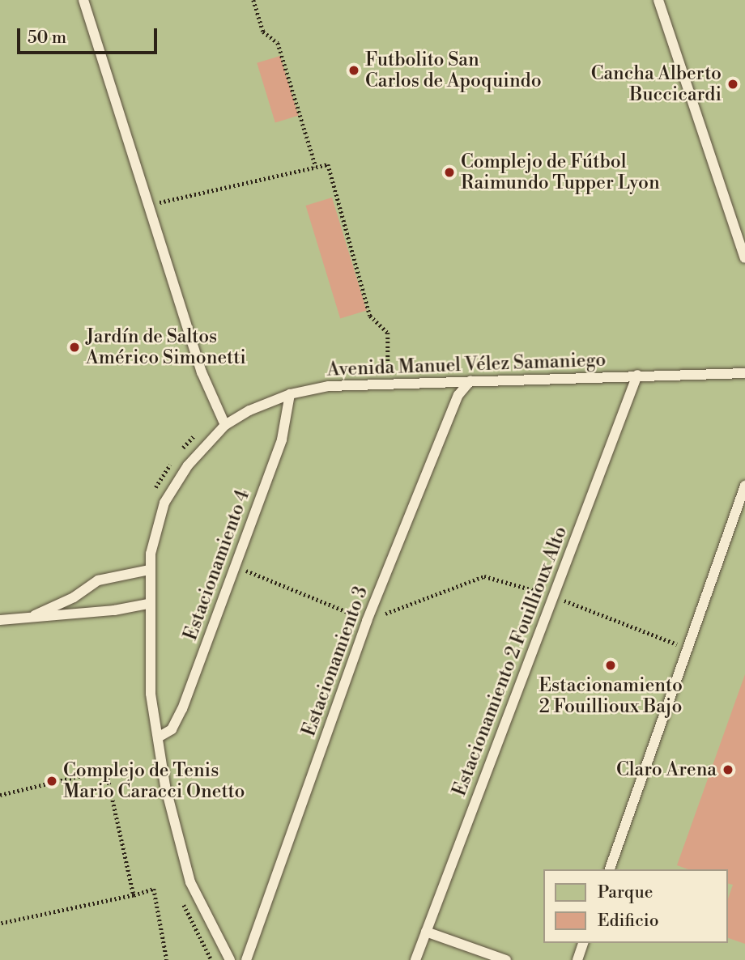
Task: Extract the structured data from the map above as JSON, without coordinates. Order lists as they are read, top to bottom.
{
  "streets": {
    "lane": [
      "Avenida Manuel Vélez Samaniego",
      "Estacionamiento 4",
      "Estacionamiento 3",
      "Estacionamiento 2 Fouillioux Alto"
    ]
  },
  "crossings": [
    ["Avenida Manuel Vélez Samaniego", "Estacionamiento 4"],
    ["Avenida Manuel Vélez Samaniego", "Estacionamiento 3"],
    ["Avenida Manuel Vélez Samaniego", "Estacionamiento 2 Fouillioux Alto"]
  ],
  "places": [
    "Futbolito San Carlos de Apoquindo",
    "Cancha Alberto Buccicardi",
    "Complejo de Fútbol Raimundo Tupper Lyon",
    "Jardín de Saltos Américo Simonetti",
    "Estacionamiento 2 Fouillioux Bajo",
    "Claro Arena",
    "Complejo de Tenis Mario Caracci Onetto"
  ],
  "legend": ["Parque", "Edificio"],
  "scale_bar": "50 m"
}
